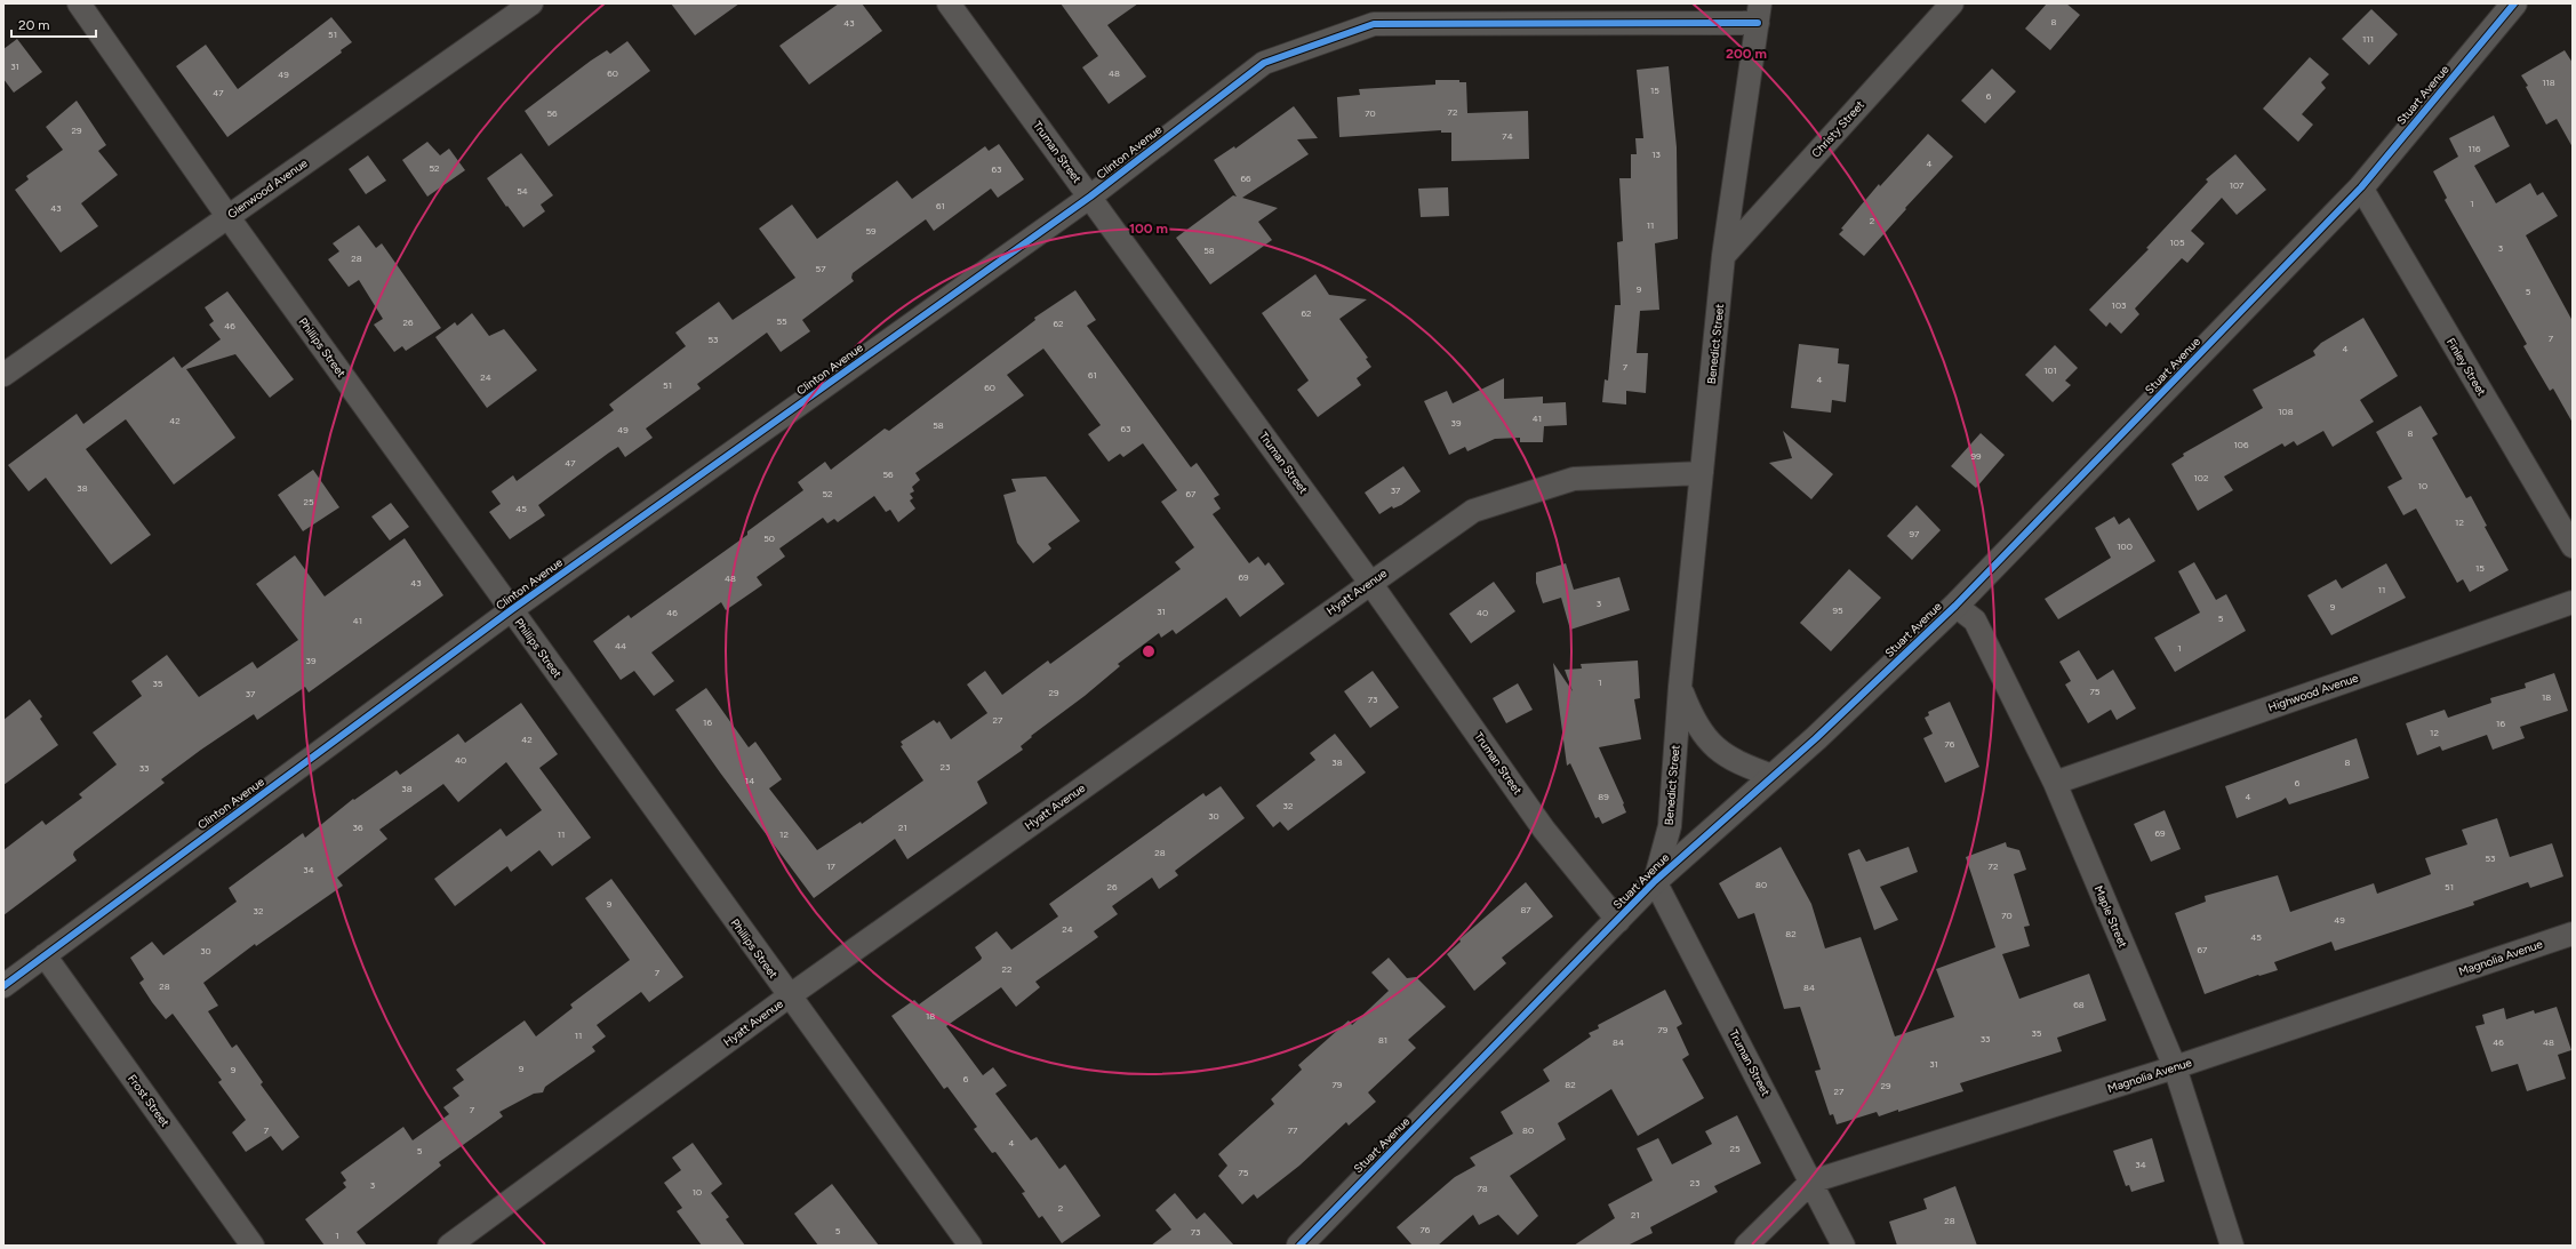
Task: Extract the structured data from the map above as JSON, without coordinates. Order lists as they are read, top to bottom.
{
  "streets": {
    "street": [
      "Stuart Avenue",
      "Christy Street",
      "Truman Street",
      "Clinton Avenue",
      "Glenwood Avenue",
      "Benedict Street",
      "Phillips Street",
      "Finley Street",
      "Hyatt Avenue",
      "Highwood Avenue",
      "Maple Street",
      "Magnolia Avenue",
      "Frost Street"
    ]
  },
  "crossings": [
    ["Stuart Avenue", "Truman Street"],
    ["Stuart Avenue", "Benedict Street"],
    ["Stuart Avenue", "Finley Street"],
    ["Stuart Avenue", "Maple Street"],
    ["Christy Street", "Benedict Street"],
    ["Truman Street", "Clinton Avenue"],
    ["Truman Street", "Benedict Street"],
    ["Truman Street", "Hyatt Avenue"],
    ["Truman Street", "Magnolia Avenue"],
    ["Clinton Avenue", "Benedict Street"],
    ["Clinton Avenue", "Phillips Street"],
    ["Clinton Avenue", "Frost Street"],
    ["Glenwood Avenue", "Phillips Street"],
    ["Benedict Street", "Hyatt Avenue"],
    ["Phillips Street", "Hyatt Avenue"],
    ["Highwood Avenue", "Maple Street"],
    ["Maple Street", "Magnolia Avenue"]
  ],
  "house_numbers": [
    "8",
    "43",
    "51",
    "111",
    "31",
    "60",
    "48",
    "49",
    "118",
    "15",
    "47",
    "6",
    "72",
    "56",
    "70",
    "29",
    "74",
    "116",
    "13",
    "4",
    "52",
    "63",
    "66",
    "107",
    "54",
    "1",
    "61",
    "43",
    "2",
    "11",
    "59",
    "105",
    "3",
    "58",
    "28",
    "57",
    "9",
    "5",
    "103",
    "62",
    "55",
    "26",
    "62",
    "46",
    "7",
    "53",
    "4",
    "7",
    "101",
    "61",
    "24",
    "4",
    "51",
    "60",
    "108",
    "41",
    "42",
    "39",
    "58",
    "63",
    "49",
    "8",
    "106",
    "99",
    "47",
    "56",
    "102",
    "10",
    "38",
    "37",
    "52",
    "67",
    "25",
    "45",
    "12",
    "97",
    "50",
    "100",
    "15",
    "69",
    "48",
    "43",
    "11",
    "3",
    "9",
    "95",
    "31",
    "46",
    "40",
    "5",
    "41",
    "44",
    "1",
    "39",
    "1",
    "35",
    "75",
    "29",
    "37",
    "18",
    "73",
    "27",
    "16",
    "16",
    "12",
    "42",
    "76",
    "40",
    "38",
    "8",
    "23",
    "33",
    "14",
    "6",
    "38",
    "89",
    "4",
    "32",
    "30",
    "36",
    "21",
    "69",
    "11",
    "12",
    "28",
    "53",
    "17",
    "72",
    "34",
    "80",
    "26",
    "51",
    "9",
    "87",
    "32",
    "70",
    "49",
    "24",
    "82",
    "45",
    "67",
    "30",
    "22",
    "7",
    "28",
    "84",
    "68",
    "18",
    "79",
    "35",
    "11",
    "33",
    "81",
    "84",
    "46",
    "48",
    "31",
    "9",
    "9",
    "6",
    "79",
    "82",
    "29",
    "27",
    "7",
    "7",
    "77",
    "80",
    "4",
    "25",
    "5",
    "34",
    "75",
    "23",
    "3",
    "78",
    "10",
    "2",
    "21",
    "28",
    "76",
    "5",
    "73",
    "1"
  ],
  "scale_bar": "20 m",
  "rings": ["200 m", "100 m"]
}
